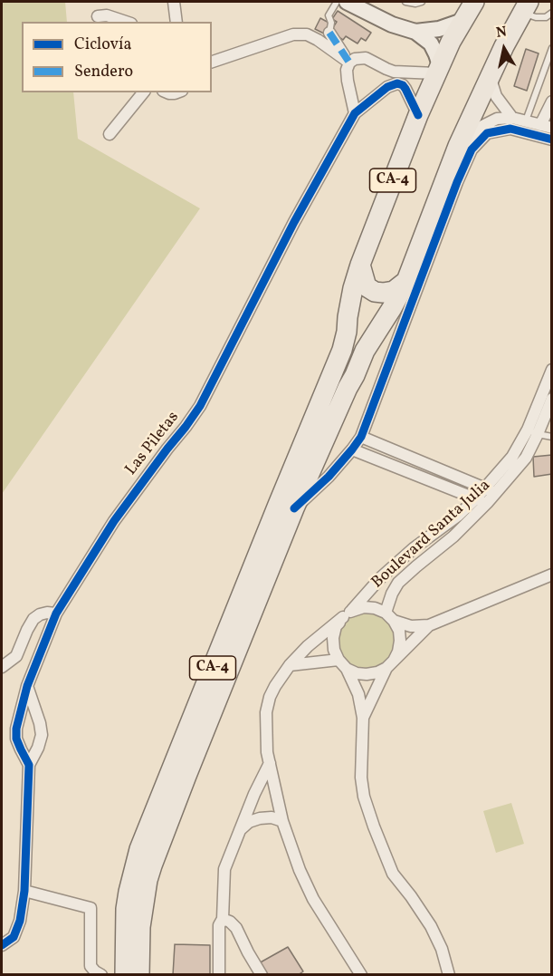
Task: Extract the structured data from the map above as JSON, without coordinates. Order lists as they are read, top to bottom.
{
  "streets": {
    "highway": ["CA-4"],
    "street": ["Las Piletas", "Boulevard Santa Julia"]
  },
  "crossings": [
    ["CA-4", "Las Piletas"]
  ],
  "legend": ["Ciclovía", "Sendero"],
  "north": "top"
}
